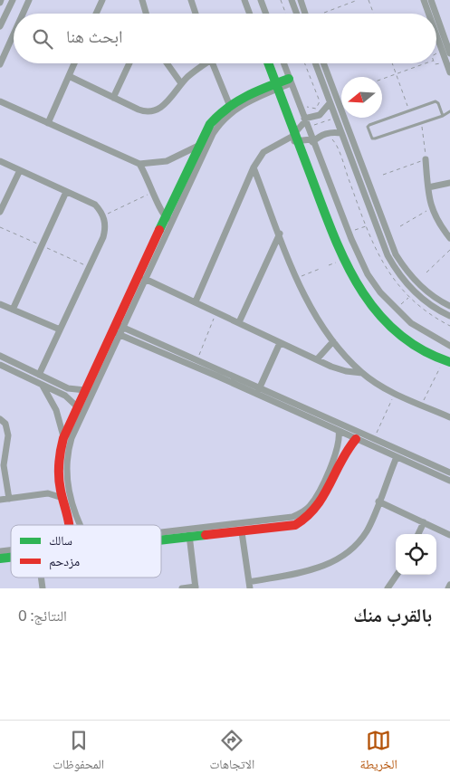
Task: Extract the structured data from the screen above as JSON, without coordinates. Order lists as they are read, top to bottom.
{
  "legend": ["سالك", "مزدحم"],
  "north": "left",
  "page": {
    "search": "ابحث هنا",
    "heading": ["بالقرب منك", "النتائج: 0"],
    "nav": ["الخريطة", "الاتجاهات", "المحفوظات"]
  }
}
